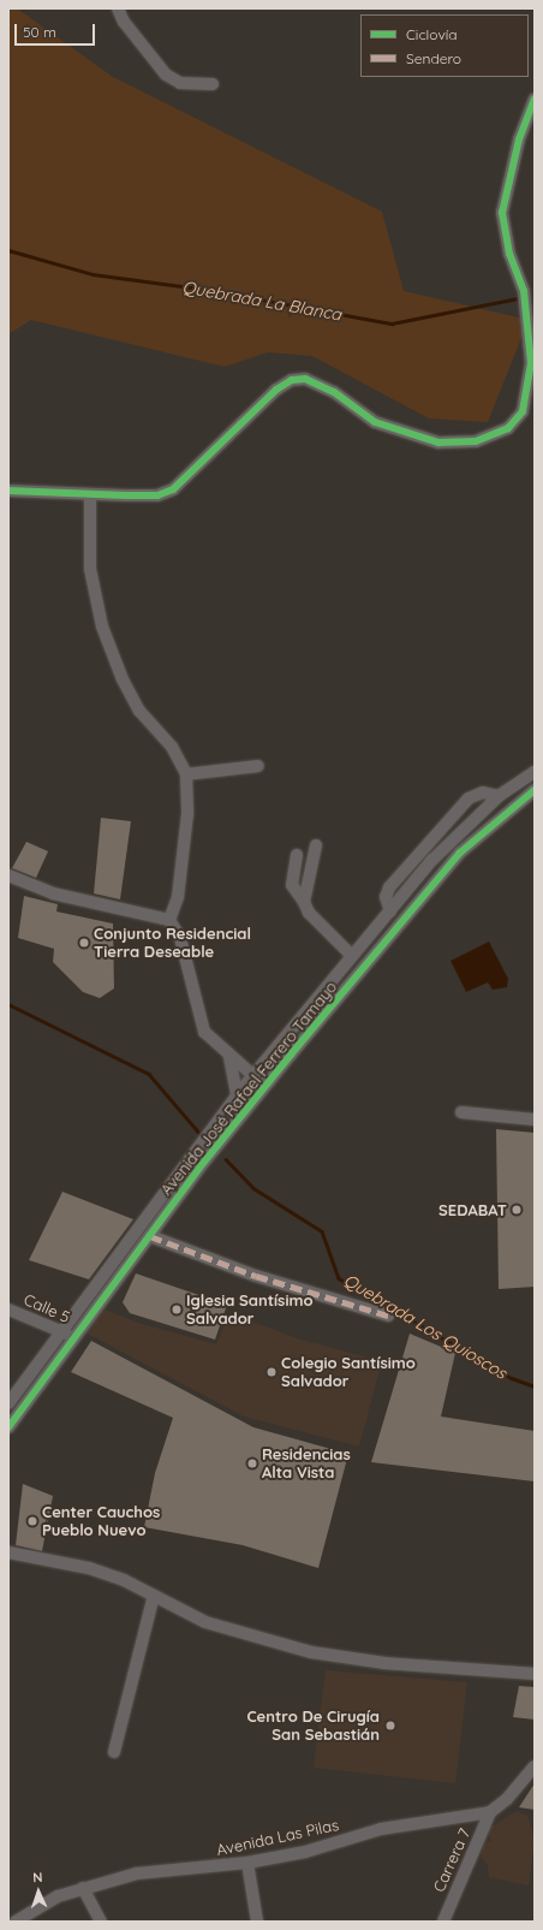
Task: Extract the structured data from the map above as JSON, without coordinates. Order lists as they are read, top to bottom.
{
  "streets": {
    "street": [
      "Avenida José Rafael Ferrero Tamayo",
      "Calle 5",
      "Avenida Las Pilas",
      "Carrera 7"
    ]
  },
  "crossings": [
    ["Avenida José Rafael Ferrero Tamayo", "Calle 5"],
    ["Avenida Las Pilas", "Carrera 7"]
  ],
  "water": ["Quebrada La Blanca", "Quebrada Los Quioscos"],
  "places": [
    "Conjunto Residencial Tierra Deseable",
    "SEDABAT",
    "Iglesia Santísimo Salvador",
    "Colegio Santísimo Salvador",
    "Residencias Alta Vista",
    "Center Cauchos Pueblo Nuevo",
    "Centro De Cirugía San Sebastián"
  ],
  "legend": ["Ciclovía", "Sendero"],
  "scale_bar": "50 m",
  "north": "top"
}
